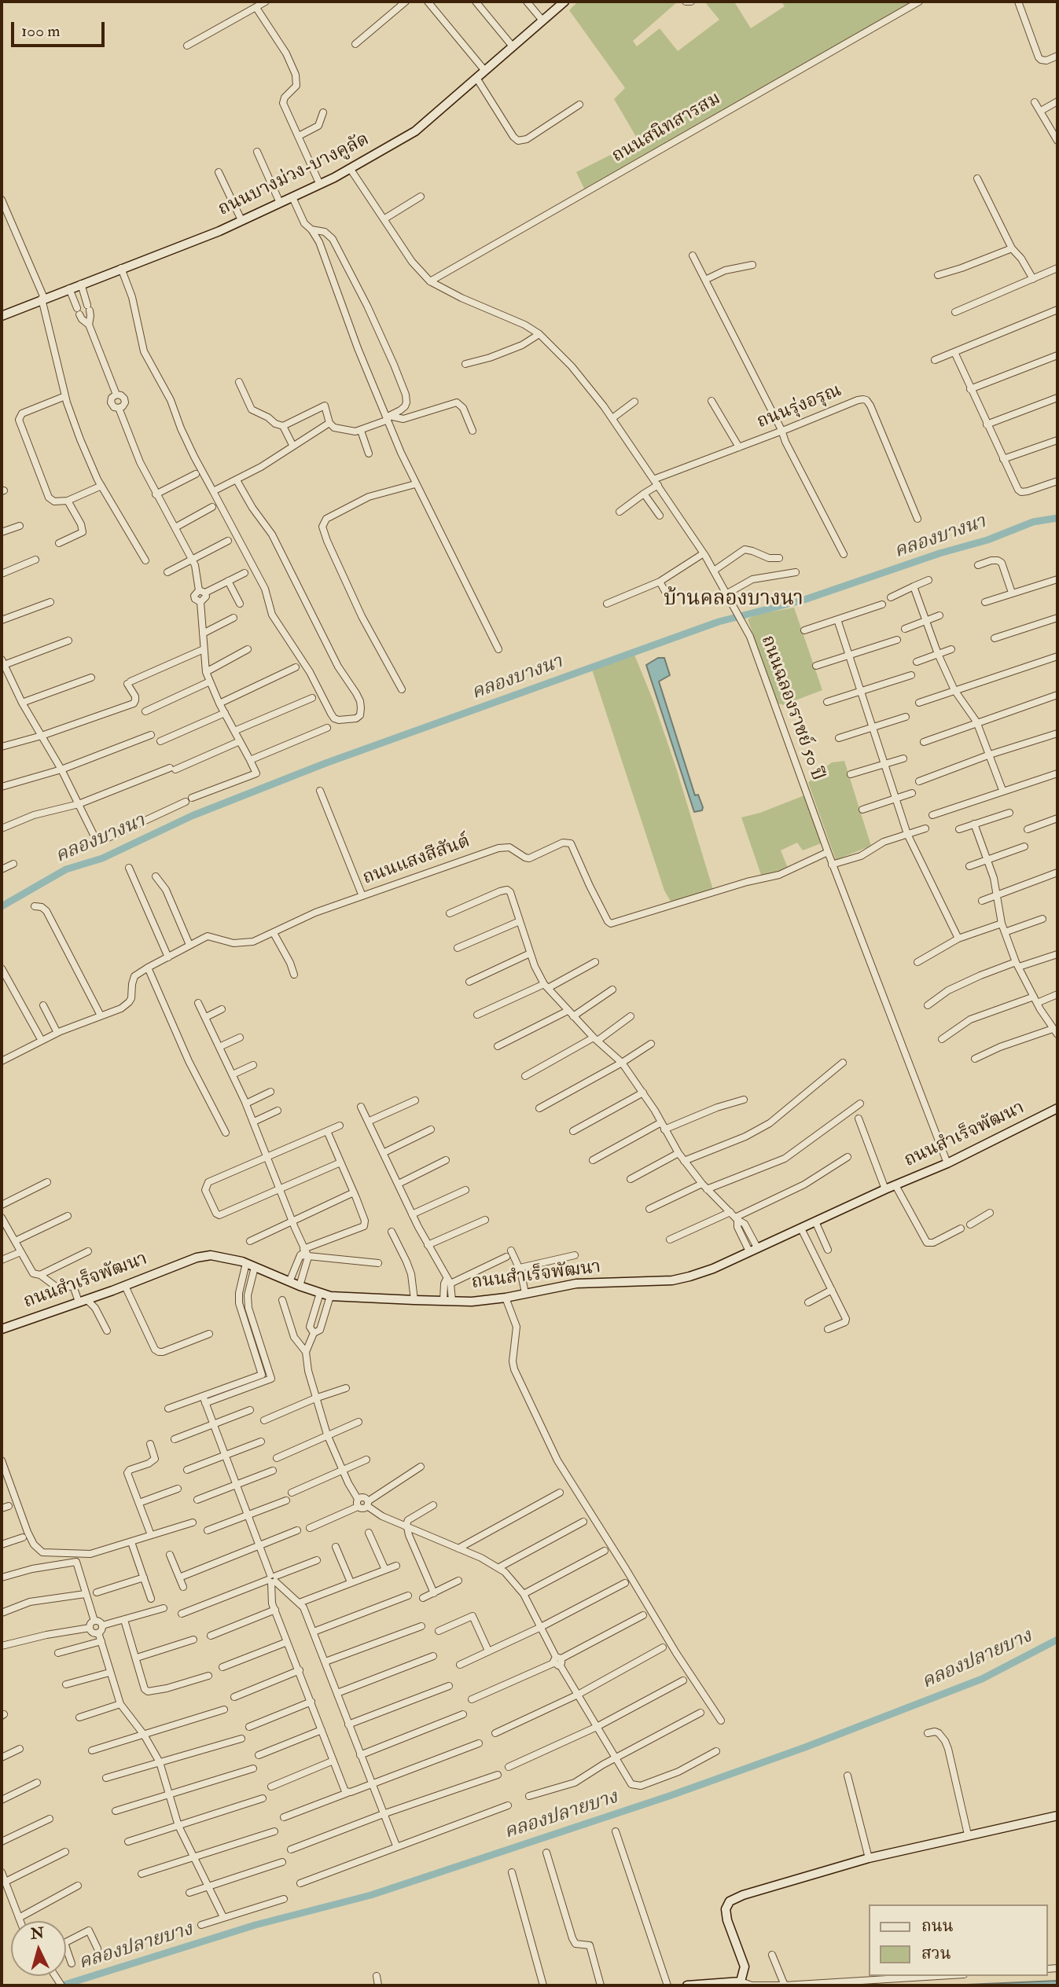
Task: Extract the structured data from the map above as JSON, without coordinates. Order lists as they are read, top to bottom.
{
  "streets": {
    "street": [
      "ถนนสนิทสารสม",
      "ถนนบางม่วง-บางคูลัด",
      "ถนนรุ่งอรุณ",
      "ถนนฉลองราชย์ 50 ปี",
      "ถนนแสงสีสันต์",
      "ถนนสำเร็จพัฒนา"
    ]
  },
  "crossings": [
    ["ถนนสนิทสารสม", "ถนนฉลองราชย์ 50 ปี"],
    ["ถนนบางม่วง-บางคูลัด", "ถนนฉลองราชย์ 50 ปี"],
    ["ถนนรุ่งอรุณ", "ถนนฉลองราชย์ 50 ปี"],
    ["ถนนฉลองราชย์ 50 ปี", "ถนนแสงสีสันต์"],
    ["ถนนฉลองราชย์ 50 ปี", "ถนนสำเร็จพัฒนา"]
  ],
  "districts": ["บ้านคลองบางนา"],
  "water": ["คลองบางนา", "คลองปลายบาง"],
  "legend": ["ถนน", "สวน"],
  "scale_bar": "100 m",
  "north": "top"
}
